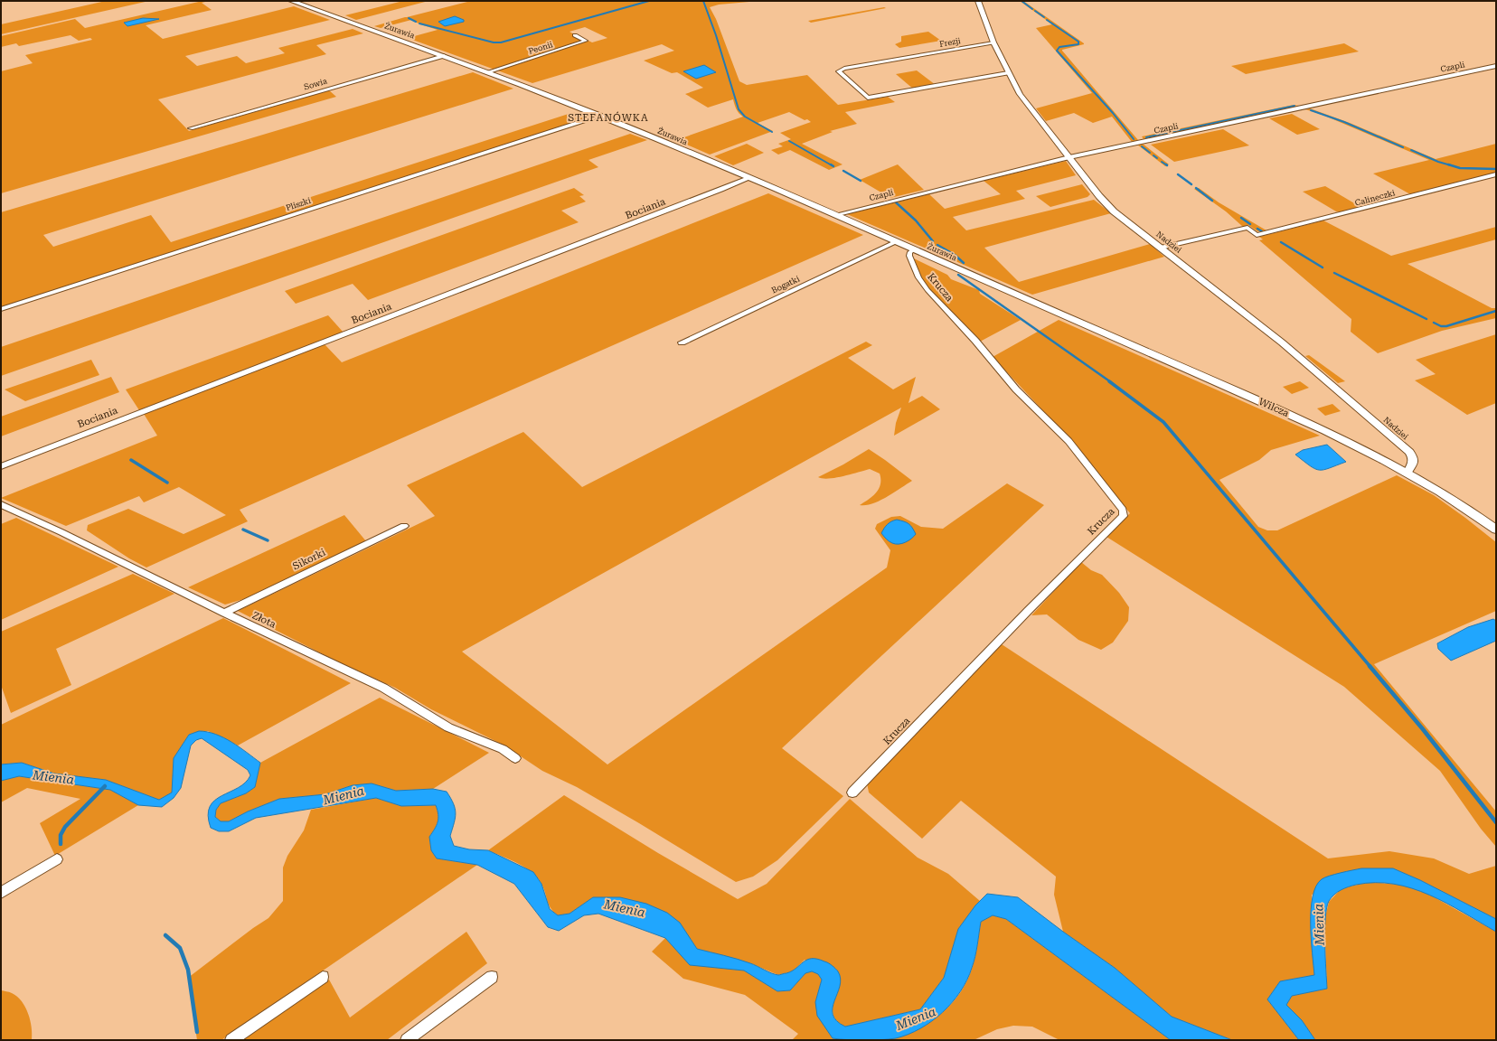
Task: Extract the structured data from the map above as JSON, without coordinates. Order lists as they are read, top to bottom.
{
  "streets": {
    "main road": ["Żurawia", "Wilcza"],
    "street": [
      "Frezji",
      "Peonii",
      "Czapli",
      "Sowia",
      "Calineczki",
      "Pliszki",
      "Bociania",
      "Nadziei",
      "Bogatki",
      "Krucza",
      "Sikorki",
      "Złota"
    ]
  },
  "crossings": [
    ["Żurawia", "Peonii"],
    ["Żurawia", "Czapli"],
    ["Żurawia", "Sowia"],
    ["Żurawia", "Pliszki"],
    ["Żurawia", "Bociania"],
    ["Żurawia", "Bogatki"],
    ["Żurawia", "Krucza"],
    ["Żurawia", "Wilcza"],
    ["Frezji", "Nadziei"],
    ["Czapli", "Nadziei"],
    ["Calineczki", "Nadziei"],
    ["Nadziei", "Wilcza"],
    ["Sikorki", "Złota"]
  ],
  "districts": ["STEFANÓWKA"],
  "water": ["Mienia"]
}
